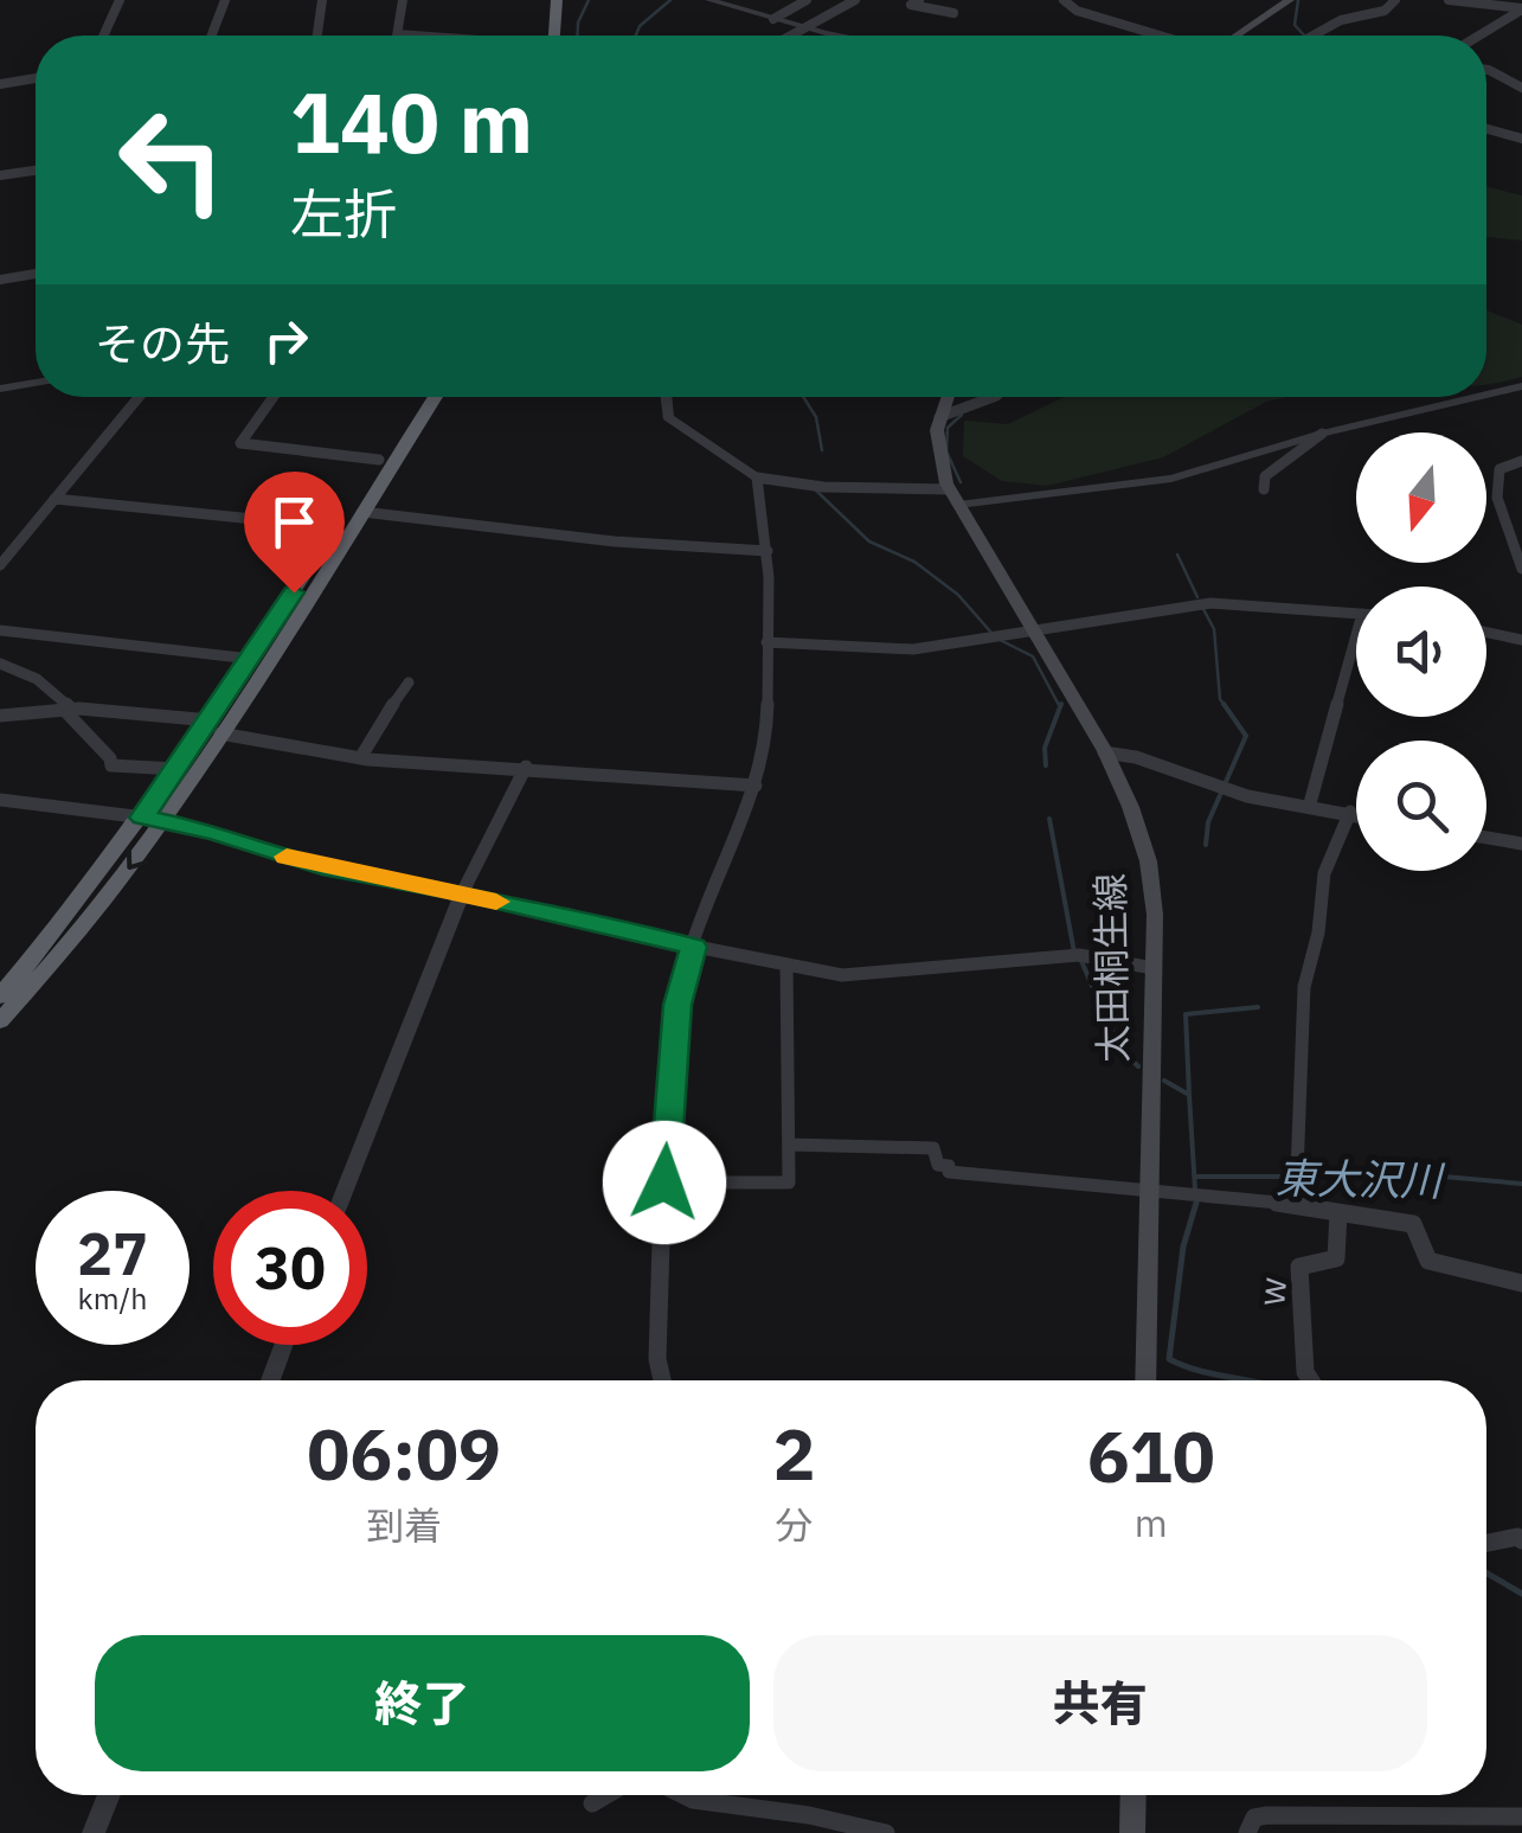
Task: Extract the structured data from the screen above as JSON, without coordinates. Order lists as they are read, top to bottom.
{
  "streets": {
    "main road": ["太田桐生線"],
    "street": ["w"]
  },
  "water": ["東大沢川"],
  "north": "bottom",
  "page": {
    "turn": ["140 m", "左折"],
    "then": "その先",
    "speed": "27 km/h",
    "limit": "30",
    "eta": [
      "06:09",
      "到着",
      "2",
      "分",
      "610",
      "m"
    ],
    "buttons": ["終了", "共有"]
  }
}
